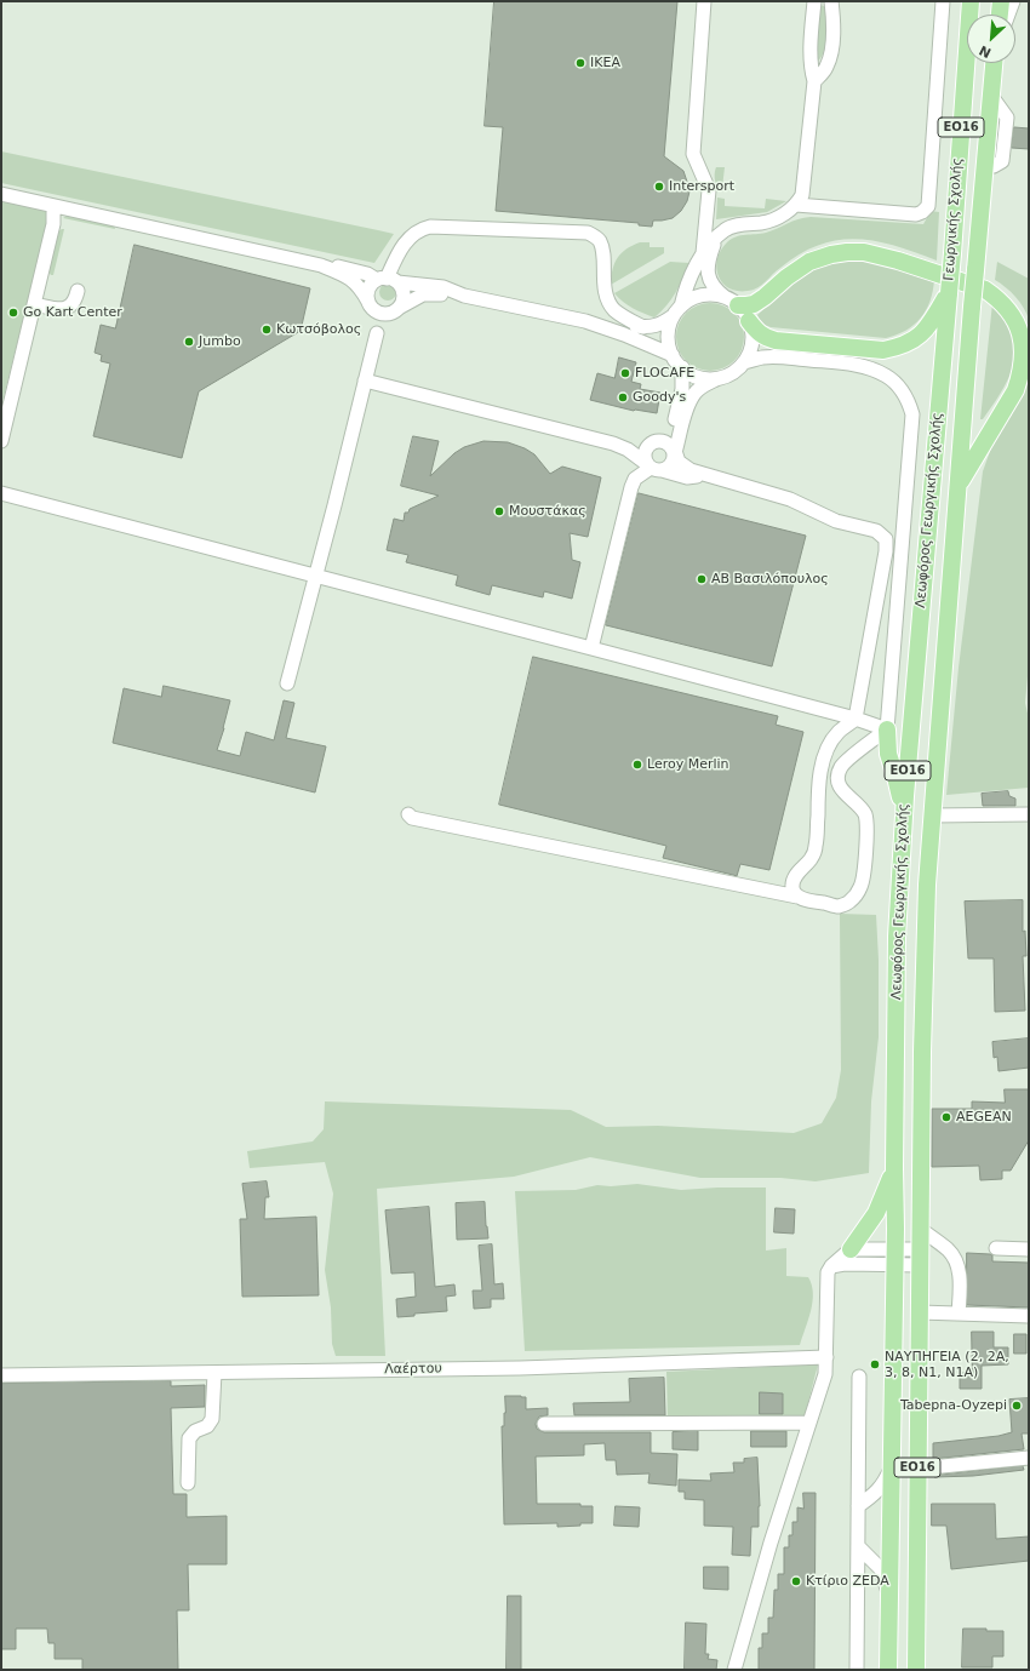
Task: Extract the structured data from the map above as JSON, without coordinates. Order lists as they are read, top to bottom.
{
  "streets": {
    "main road": ["ΕΟ16", "Γεωργικής Σχολής", "Λεωφόρος Γεωργικής Σχολής"],
    "street": ["Λαέρτου"]
  },
  "crossings": [
    ["Γεωργικής Σχολής", "Λεωφόρος Γεωργικής Σχολής"]
  ],
  "places": [
    "ΙΚΕΑ",
    "Intersport",
    "Go Kart Center",
    "Κωτσόβολος",
    "Jumbo",
    "FLOCAFE",
    "Goody's",
    "Μουστάκας",
    "ΑΒ Βασιλόπουλος",
    "Leroy Merlin",
    "AEGEAN",
    "ΝΑΥΠΗΓΕΙΑ (2, 2Α, 3, 8, Ν1, Ν1Α)",
    "Tabepna-Oyzepi",
    "Κτίριο ZEDA"
  ],
  "north": "bottom left"
}
